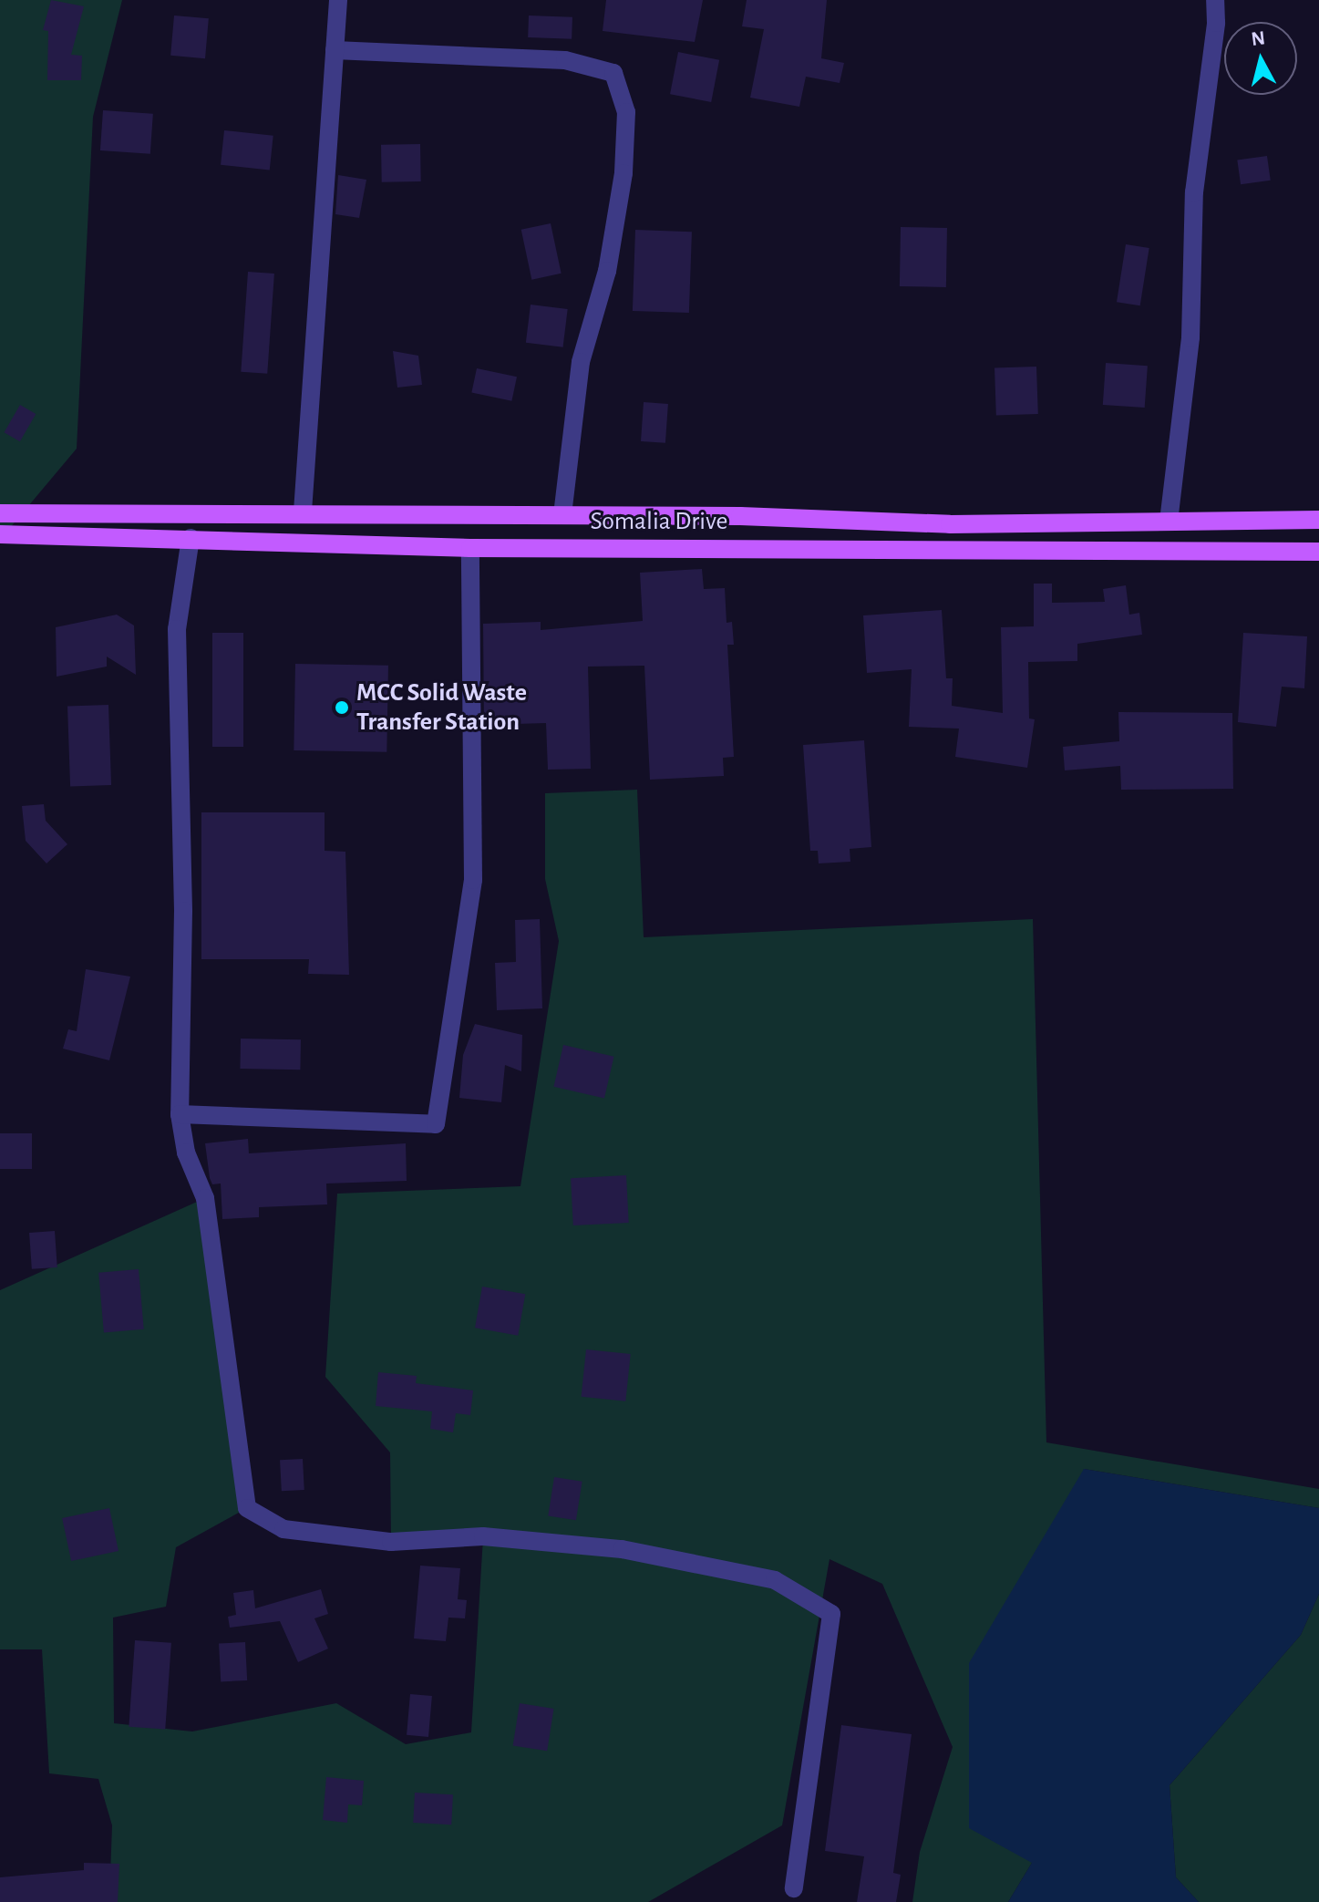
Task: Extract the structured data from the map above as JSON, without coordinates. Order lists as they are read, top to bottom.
{
  "streets": {
    "main road": ["Somalia Drive"]
  },
  "places": ["MCC Solid Waste Transfer Station"],
  "north": "top"
}
